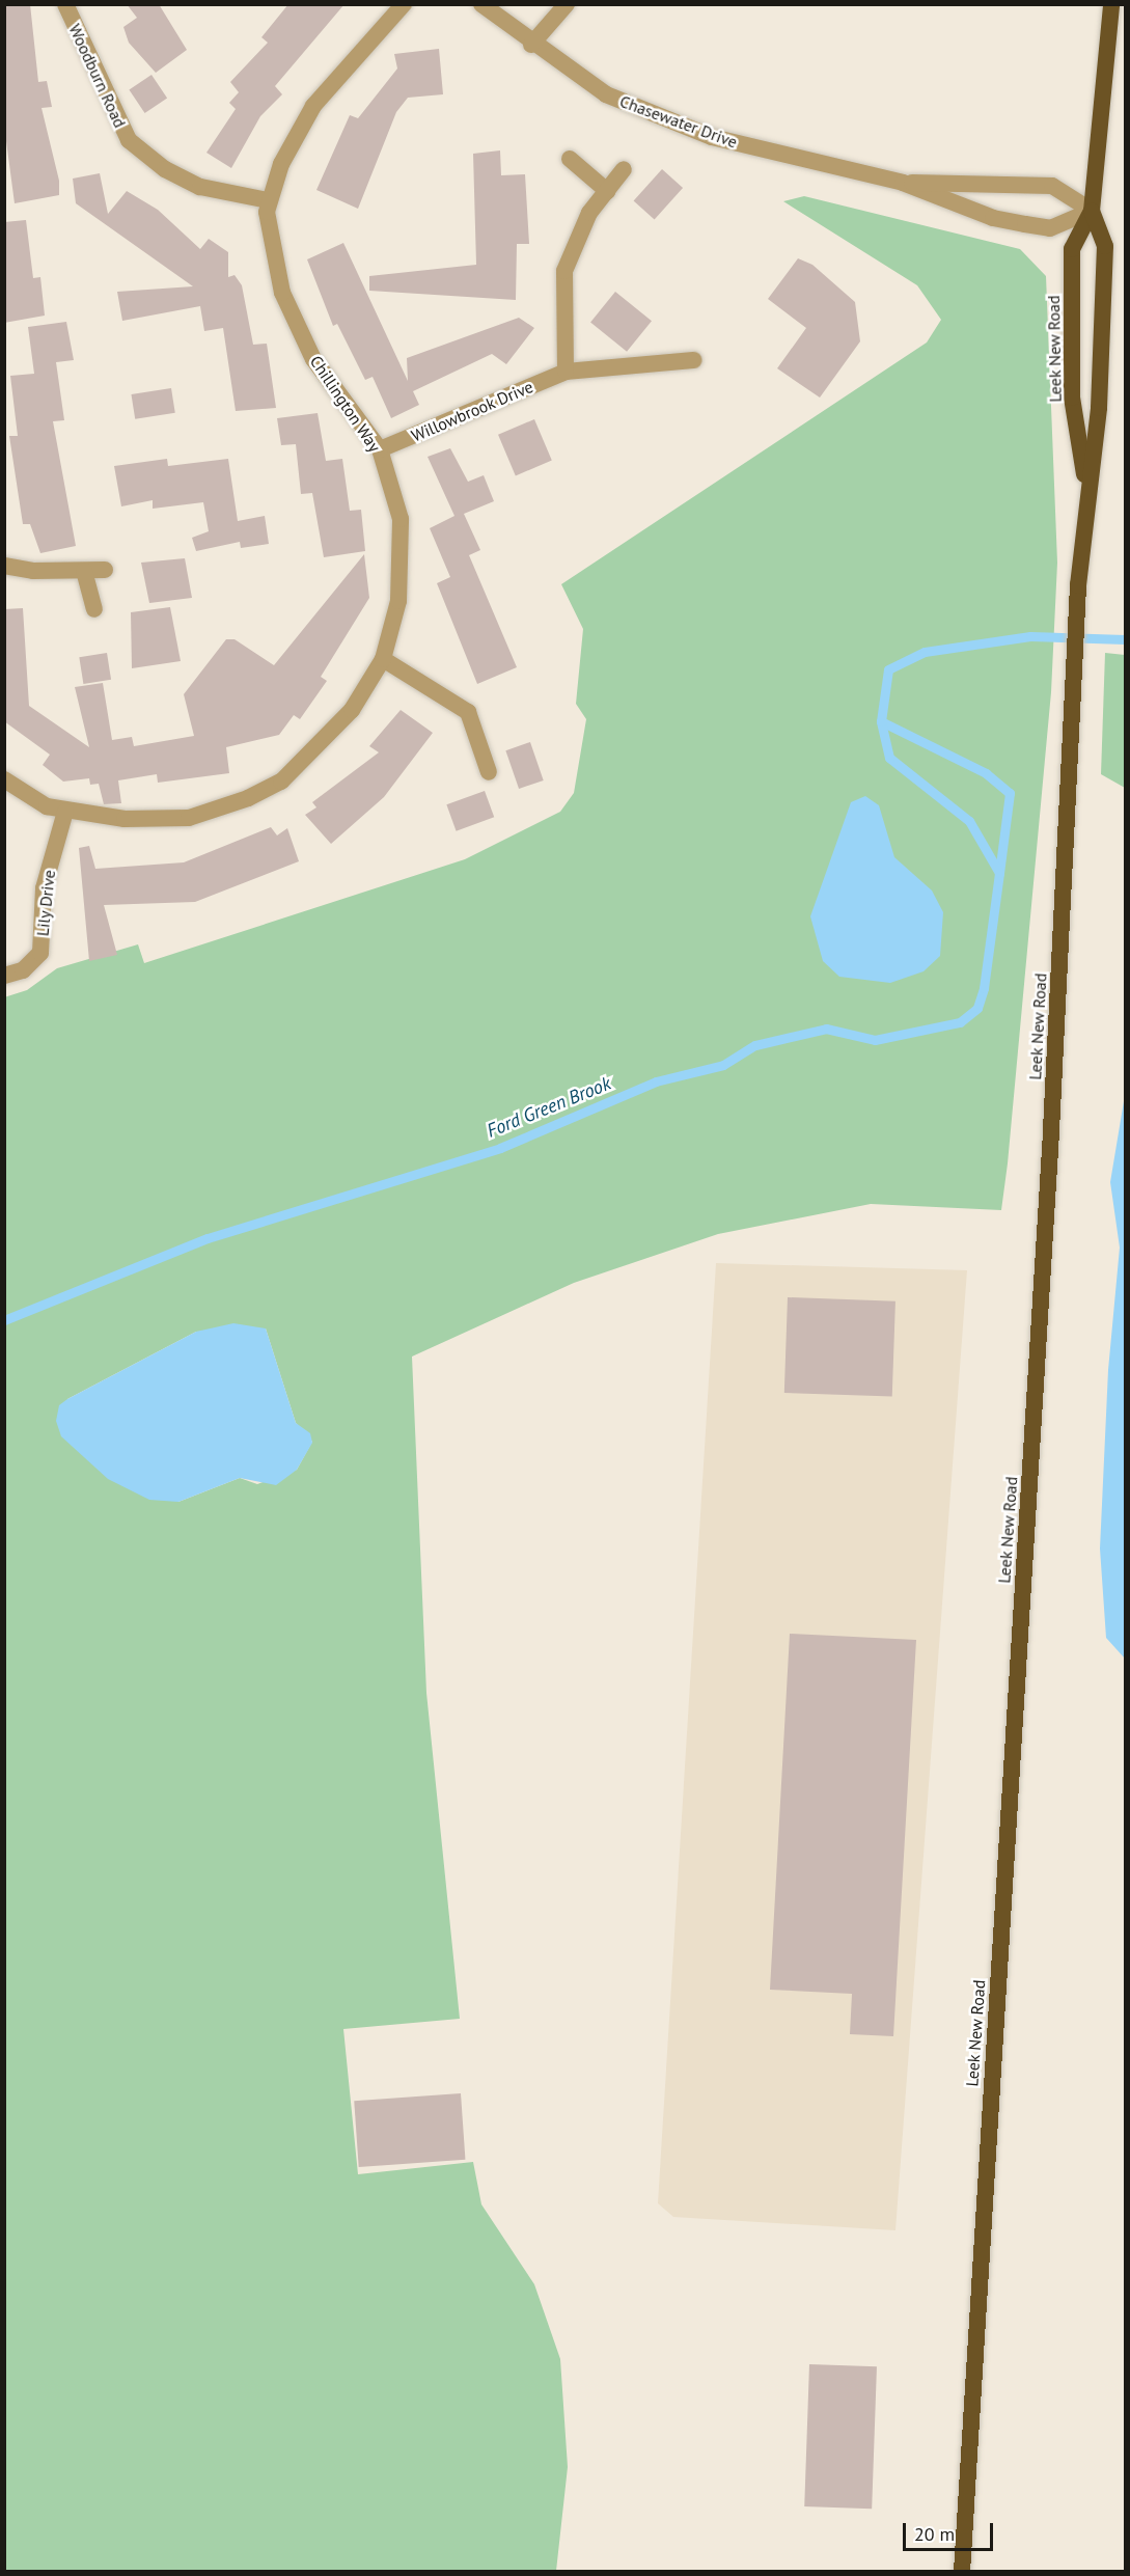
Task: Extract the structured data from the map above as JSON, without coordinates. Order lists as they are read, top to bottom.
{
  "streets": {
    "highway": ["Leek New Road"],
    "street": [
      "Woodburn Road",
      "Chasewater Drive",
      "Chillington Way",
      "Willowbrook Drive",
      "Lily Drive"
    ]
  },
  "crossings": [
    ["Woodburn Road", "Chillington Way"],
    ["Chasewater Drive", "Leek New Road"],
    ["Chillington Way", "Willowbrook Drive"],
    ["Chillington Way", "Lily Drive"]
  ],
  "water": ["Ford Green Brook"],
  "scale_bar": "20 m"
}
